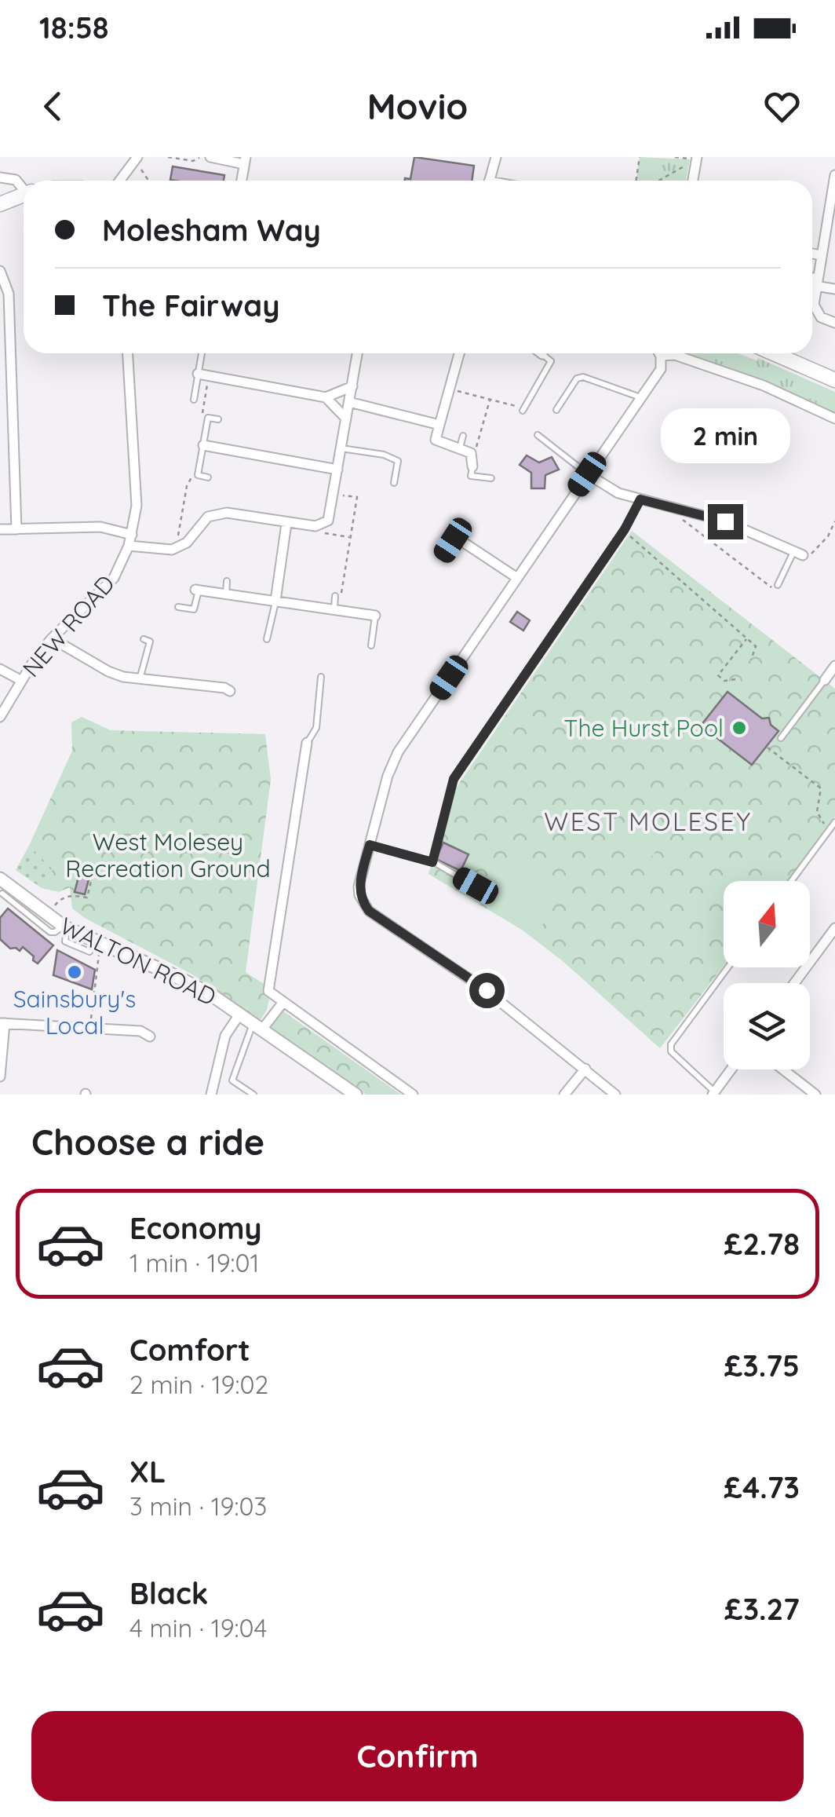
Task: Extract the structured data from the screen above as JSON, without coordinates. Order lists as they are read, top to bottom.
{
  "streets": {
    "main road": ["WALTON ROAD"],
    "street": ["NEW ROAD"]
  },
  "districts": ["WEST MOLESEY"],
  "parks": ["West Molesey Recreation Ground"],
  "places": ["The Hurst Pool", "Sainsbury's Local"],
  "north": "top",
  "page": {
    "status": "18:58",
    "header": "Movio",
    "banner": ["Molesham Way", "The Fairway"],
    "bubble": "2 min",
    "heading": "Choose a ride",
    "list": [
      {
        "name": "Economy",
        "note": "1 min · 19:01",
        "value": "£2.78"
      },
      {
        "name": "Comfort",
        "note": "2 min · 19:02",
        "value": "£3.75"
      },
      {
        "name": "XL",
        "note": "3 min · 19:03",
        "value": "£4.73"
      },
      {
        "name": "Black",
        "note": "4 min · 19:04",
        "value": "£3.27"
      }
    ],
    "buttons": "Confirm"
  }
}
